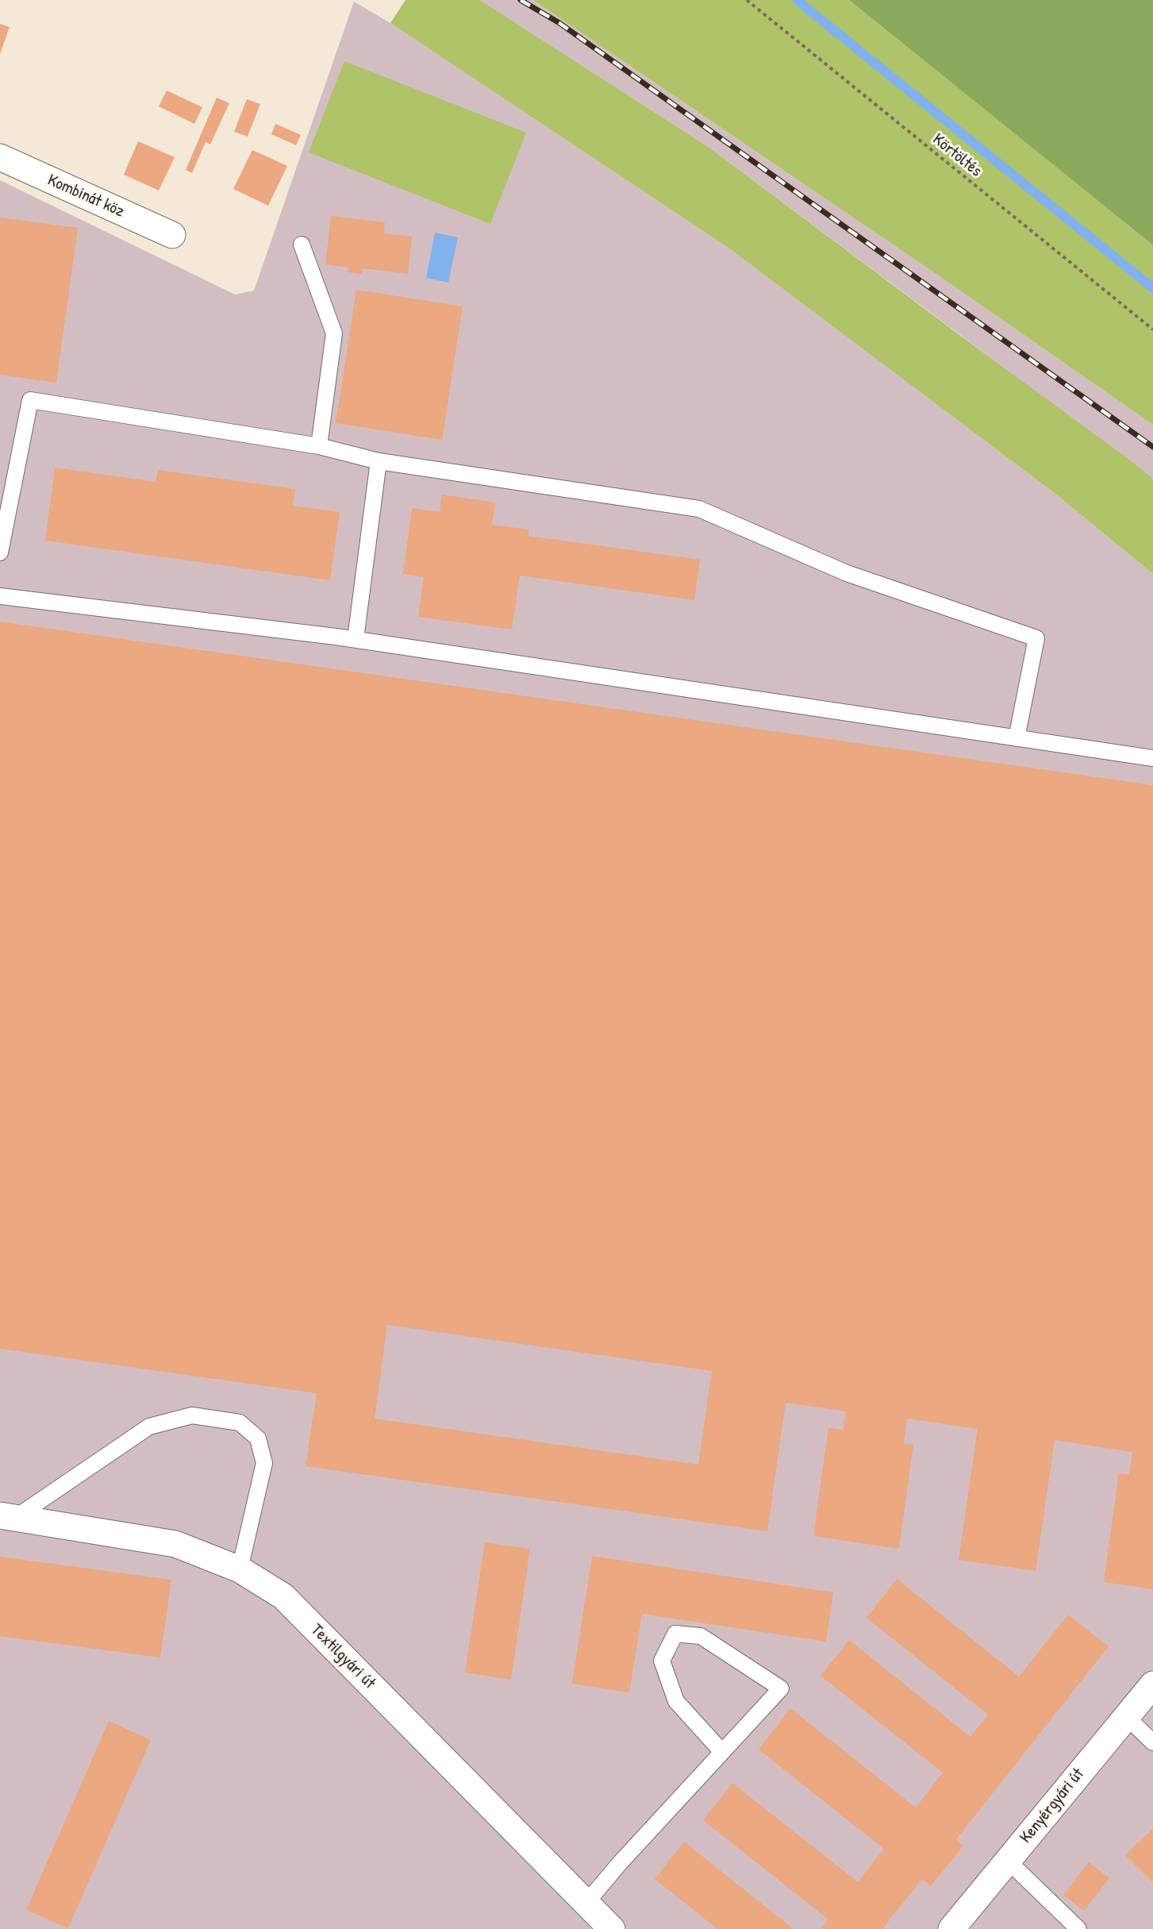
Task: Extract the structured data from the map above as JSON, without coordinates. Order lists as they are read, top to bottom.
{
  "streets": {
    "street": ["Kombinát köz", "Textilgyári út", "Kenyérgyári út"],
    "path": ["Körtöltés"]
  }
}
